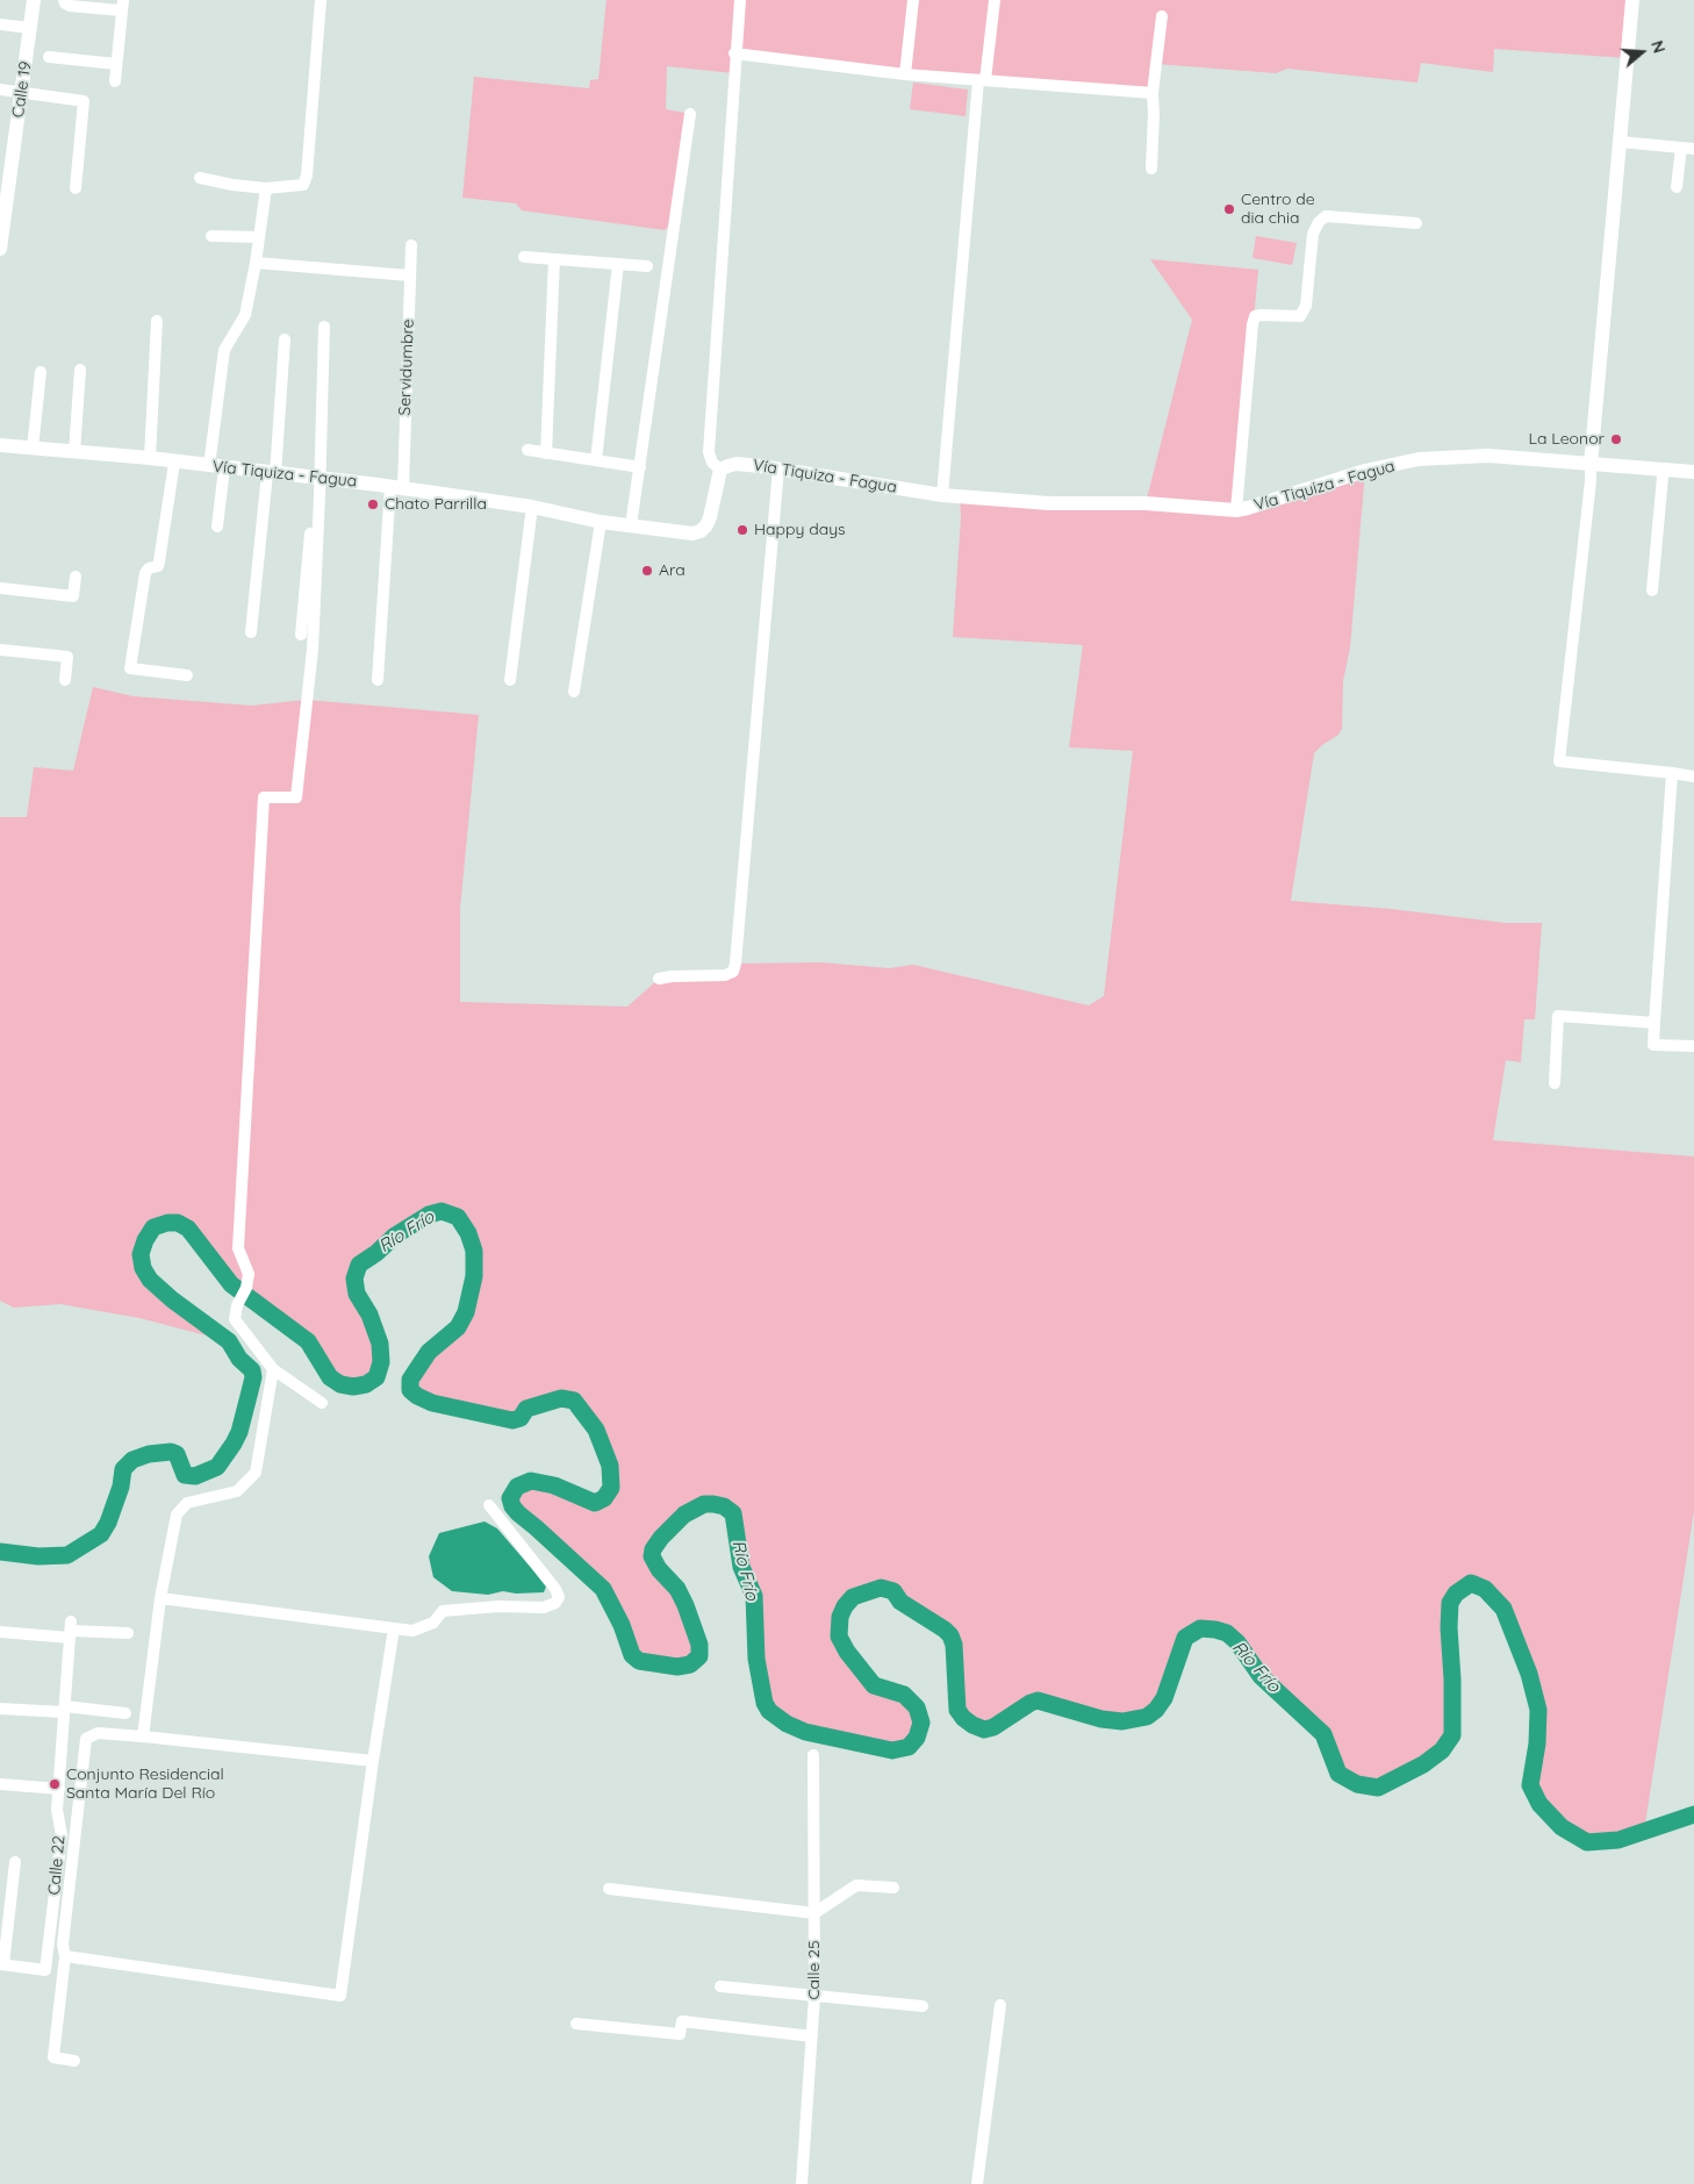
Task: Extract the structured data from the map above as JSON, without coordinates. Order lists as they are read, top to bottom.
{
  "streets": {
    "street": [
      "Calle 19",
      "Servidumbre",
      "Vía Tiquiza - Fagua",
      "Calle 22",
      "Calle 25"
    ]
  },
  "crossings": [
    ["Servidumbre", "Vía Tiquiza - Fagua"]
  ],
  "water": ["Río Frío"],
  "places": [
    "Centro de dia chia",
    "La Leonor",
    "Chato Parrilla",
    "Happy days",
    "Ara",
    "Conjunto Residencial Santa María Del Río"
  ],
  "north": "right"
}
